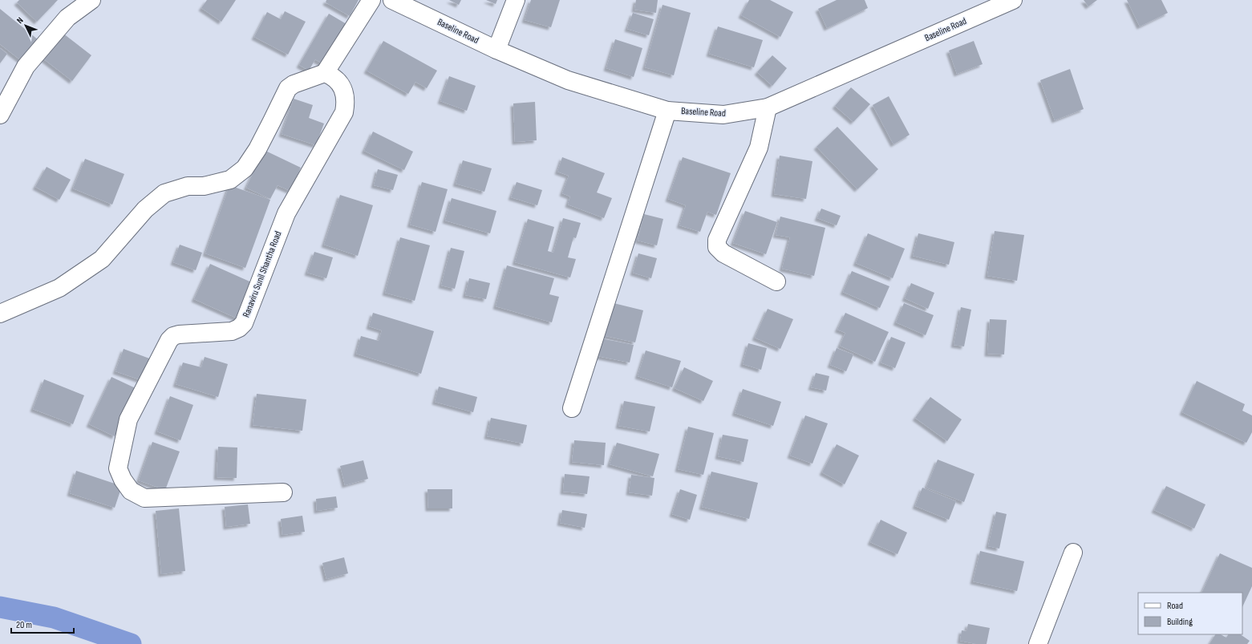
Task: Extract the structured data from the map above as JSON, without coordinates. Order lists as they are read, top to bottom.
{
  "streets": {
    "street": ["Baseline Road", "Ranaviru Sunil Shantha Road"]
  },
  "legend": ["Road", "Building"],
  "scale_bar": "20 m",
  "north": "top left"
}
